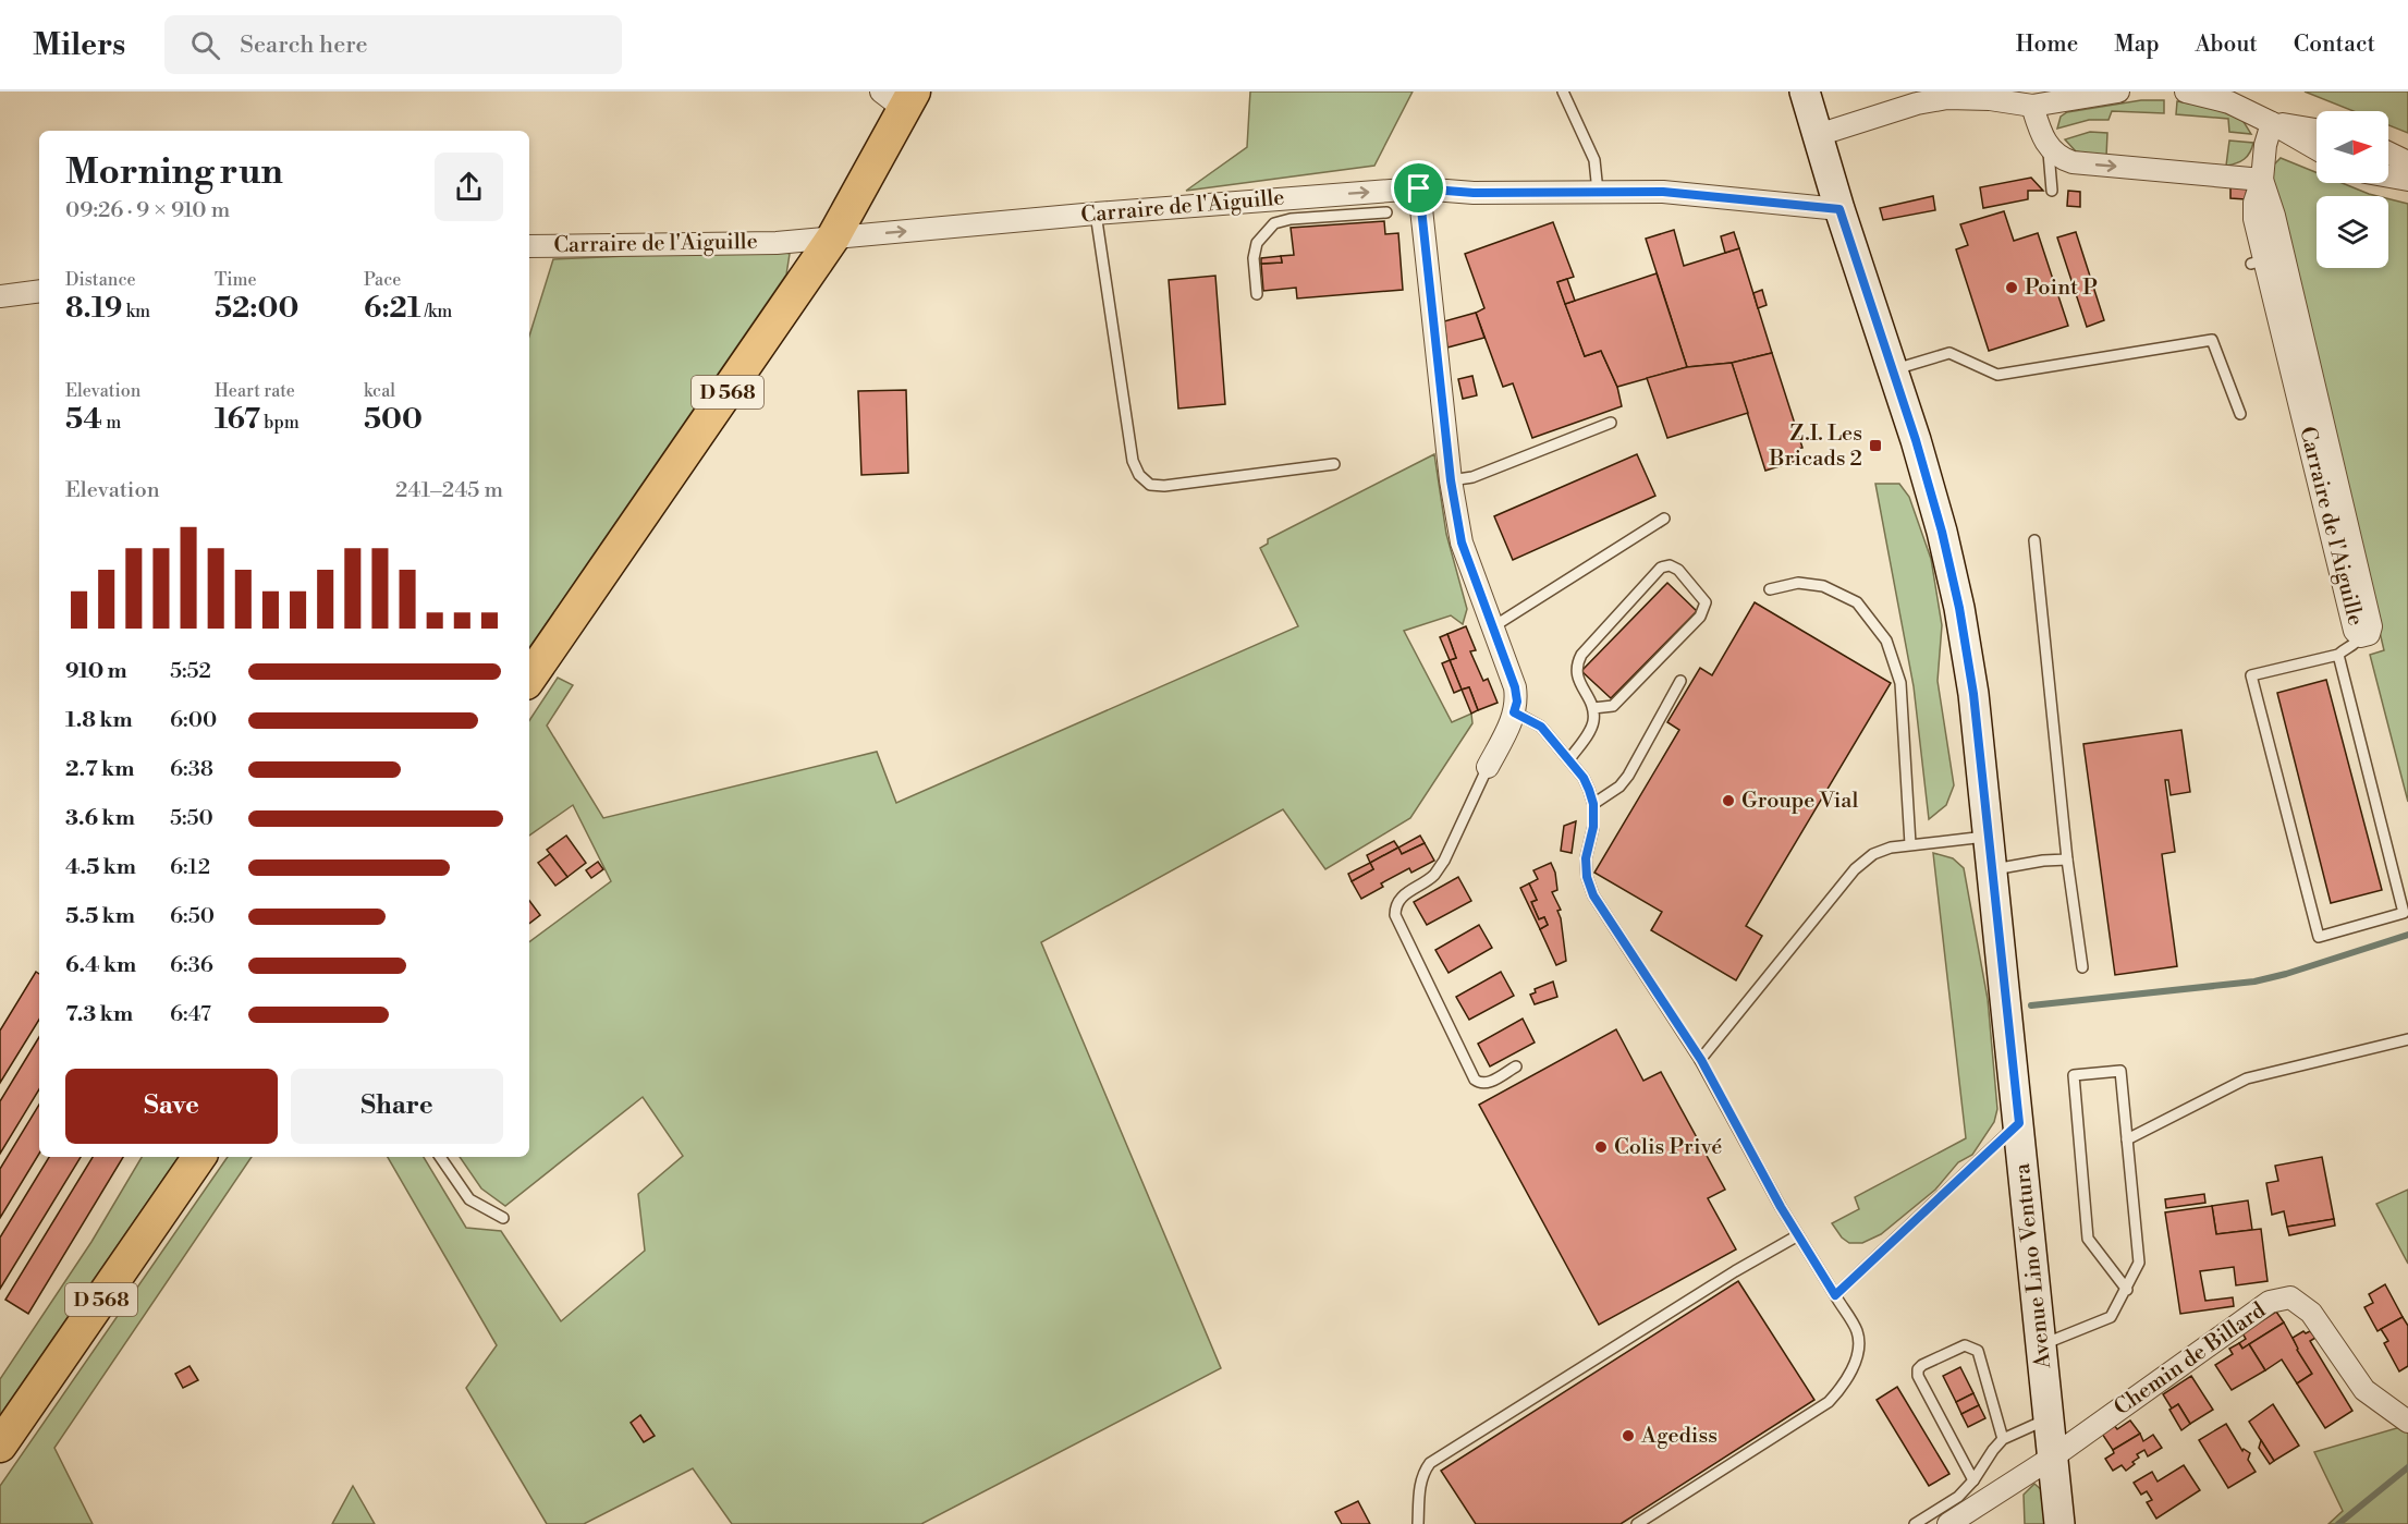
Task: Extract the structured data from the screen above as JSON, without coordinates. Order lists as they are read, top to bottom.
{
  "streets": {
    "main road": ["D 568", "Avenue Lino Ventura"],
    "street": ["Carraire de l'Aiguille", "Chemin de Billard"]
  },
  "crossings": [
    ["Carraire de l'Aiguille", "D 568"],
    ["Carraire de l'Aiguille", "Avenue Lino Ventura"],
    ["Avenue Lino Ventura", "Chemin de Billard"]
  ],
  "places": {
    "other": [
      "Point P",
      "Groupe Vial",
      "Colis Privé",
      "Agediss"
    ],
    "transit": ["Z.I. Les Bricads 2"]
  },
  "north": "right",
  "page": {
    "header": "Milers",
    "search": "Search here",
    "nav": [
      "Home",
      "Map",
      "About",
      "Contact"
    ],
    "heading": ["Morning run", "09:26 · 9 × 910 m"],
    "stats": [
      ["Distance", "8.19 km"],
      ["Time", "52:00"],
      ["Pace", "6:21 /km"],
      ["Elevation", "54 m"],
      ["Heart rate", "167 bpm"],
      ["kcal", "500"]
    ],
    "chart": ["Elevation", "241–245 m"],
    "list": [
      {
        "name": "910 m",
        "note": "5:52"
      },
      {
        "name": "1.8 km",
        "note": "6:00"
      },
      {
        "name": "2.7 km",
        "note": "6:38"
      },
      {
        "name": "3.6 km",
        "note": "5:50"
      },
      {
        "name": "4.5 km",
        "note": "6:12"
      },
      {
        "name": "5.5 km",
        "note": "6:50"
      },
      {
        "name": "6.4 km",
        "note": "6:36"
      },
      {
        "name": "7.3 km",
        "note": "6:47"
      }
    ],
    "buttons": ["Save", "Share"]
  }
}
